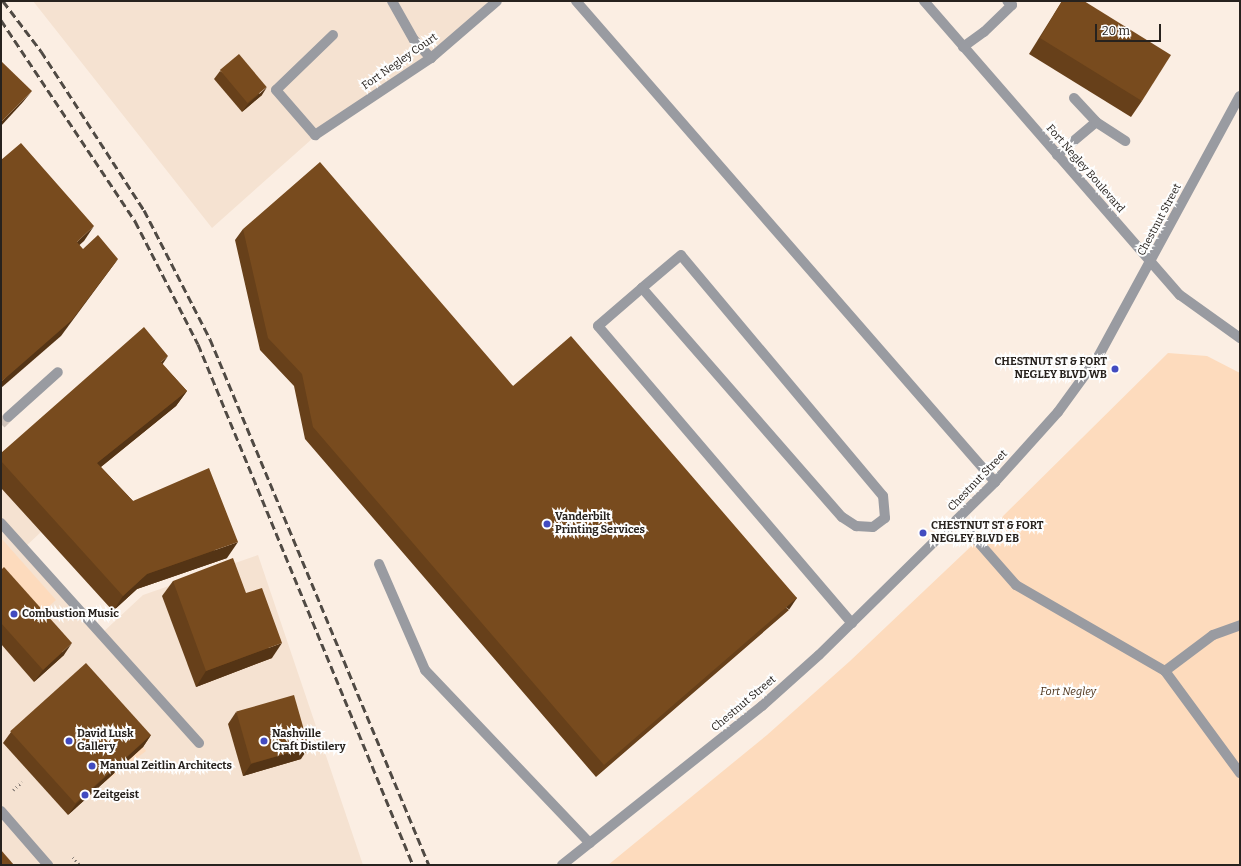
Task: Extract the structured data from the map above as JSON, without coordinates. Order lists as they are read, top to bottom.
{
  "streets": {
    "street": ["Fort Negley Court", "Fort Negley Boulevard", "Chestnut Street"]
  },
  "crossings": [
    ["Fort Negley Boulevard", "Chestnut Street"]
  ],
  "parks": ["Fort Negley"],
  "places": [
    "CHESTNUT ST & FORT NEGLEY BLVD WB",
    "Vanderbilt Printing Services",
    "CHESTNUT ST & FORT NEGLEY BLVD EB",
    "Combustion Music",
    "David Lusk Gallery",
    "Nashville Craft Distilery",
    "Manual Zeitlin Architects",
    "Zeitgeist"
  ],
  "scale_bar": "20 m"
}
